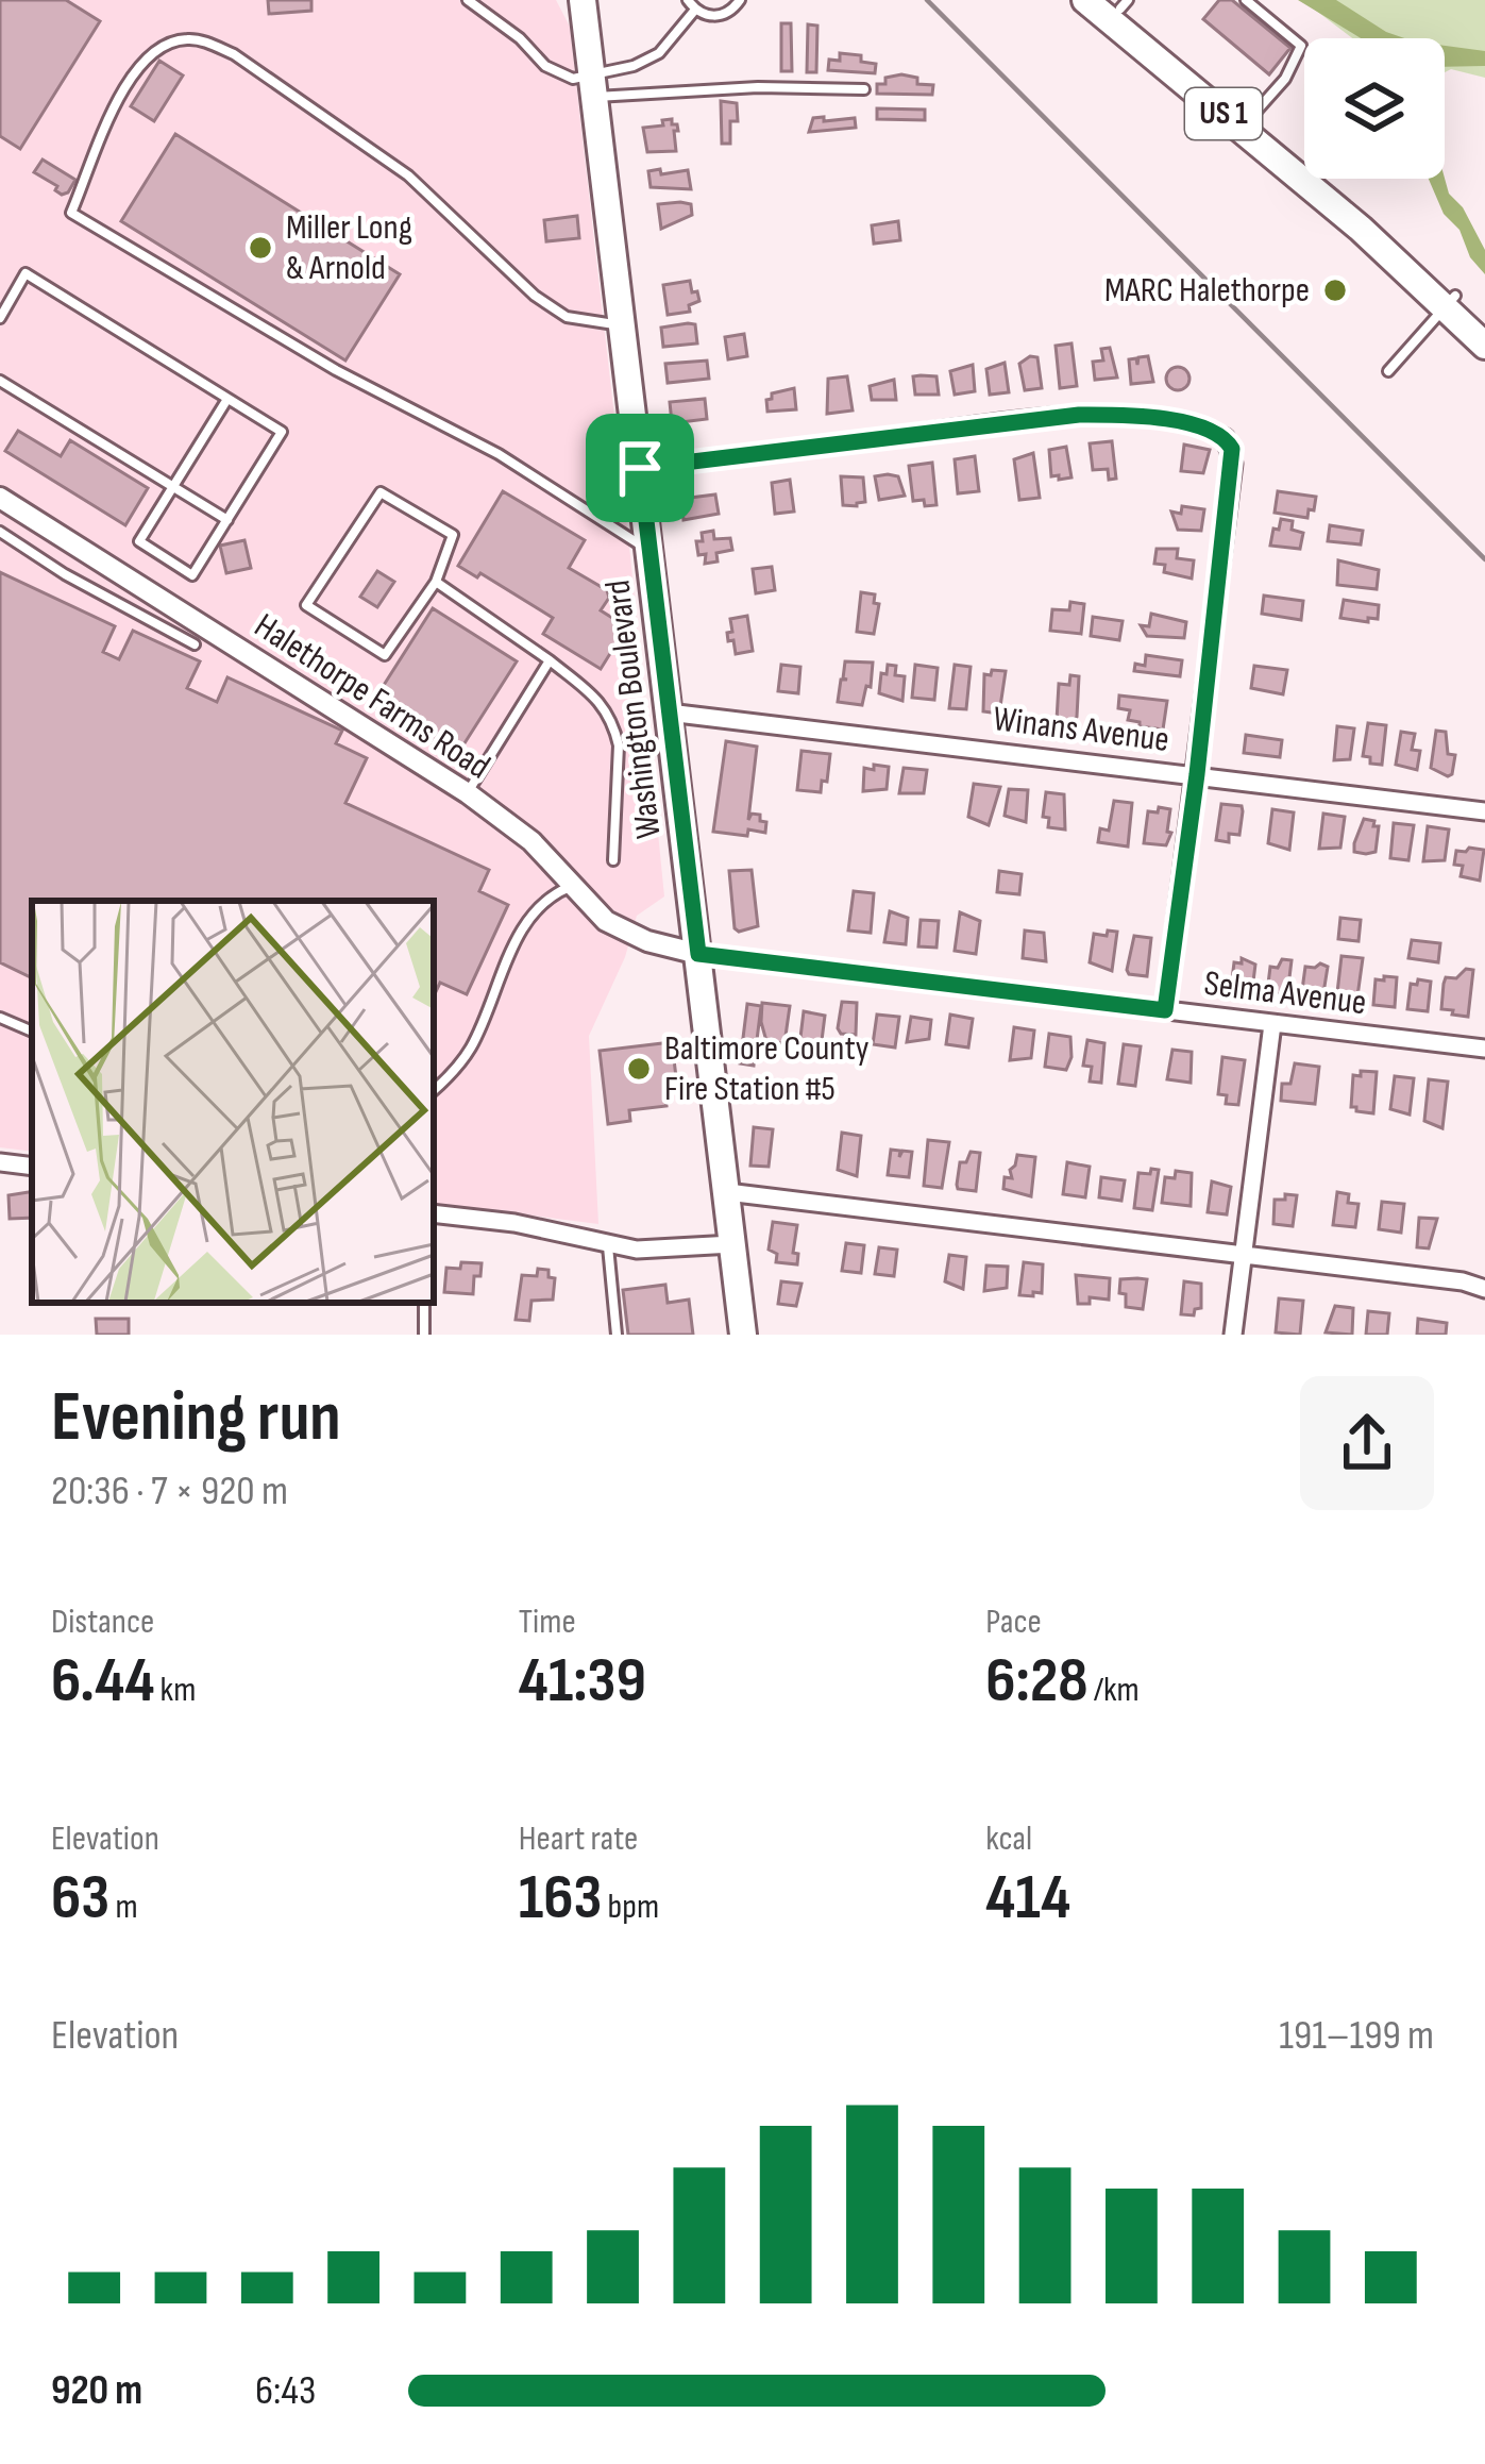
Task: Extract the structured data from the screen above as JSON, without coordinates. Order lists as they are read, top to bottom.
{
  "streets": {
    "main road": ["US 1", "Washington Boulevard"],
    "street": ["Halethorpe Farms Road", "Winans Avenue", "Selma Avenue"]
  },
  "crossings": [
    ["Halethorpe Farms Road", "Washington Boulevard"],
    ["Halethorpe Farms Road", "Selma Avenue"],
    ["Washington Boulevard", "Winans Avenue"],
    ["Washington Boulevard", "Selma Avenue"]
  ],
  "places": ["Miller Long & Arnold", "MARC Halethorpe", "Baltimore County Fire Station #5"],
  "page": {
    "heading": ["Evening run", "20:36 · 7 × 920 m"],
    "stats": [
      ["Distance", "6.44 km"],
      ["Time", "41:39"],
      ["Pace", "6:28 /km"],
      ["Elevation", "63 m"],
      ["Heart rate", "163 bpm"],
      ["kcal", "414"]
    ],
    "chart": ["Elevation", "191–199 m"],
    "list": [
      {
        "name": "920 m",
        "note": "6:43"
      }
    ]
  }
}
